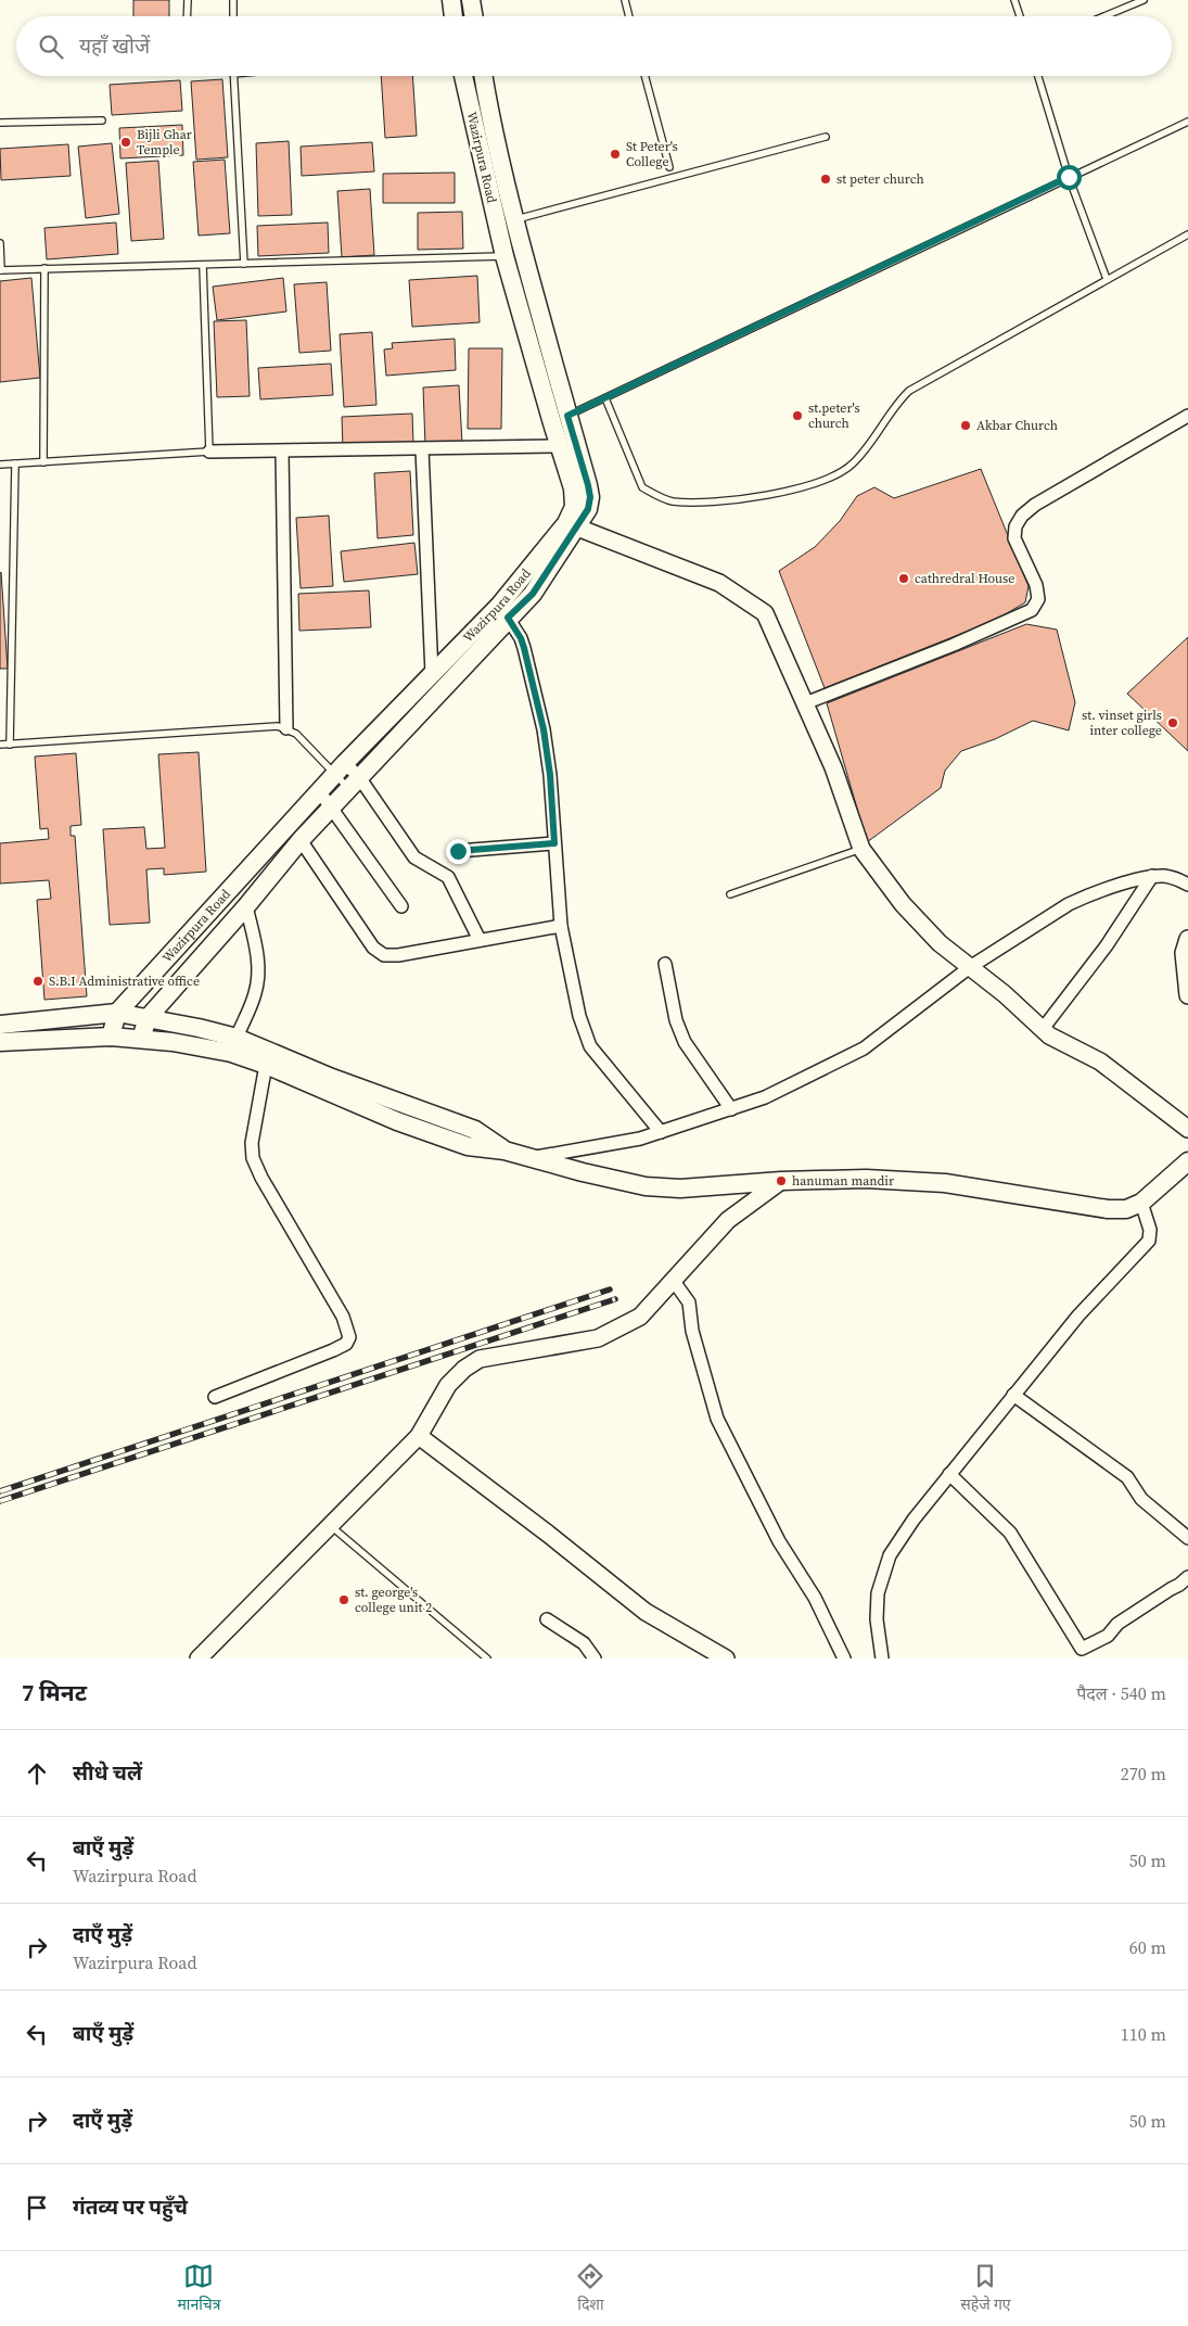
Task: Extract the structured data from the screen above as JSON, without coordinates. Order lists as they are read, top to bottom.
{
  "streets": {
    "main road": ["Wazirpura Road"]
  },
  "places": [
    "Bijli Ghar Temple",
    "St Peter's College",
    "st peter church",
    "st.peter's church",
    "Akbar Church",
    "cathredral House",
    "st. vinset girls inter college",
    "S.B.I Administrative office",
    "hanuman mandir",
    "st. george's college unit 2"
  ],
  "page": {
    "search": "यहाँ खोजें",
    "heading": ["7 मिनट", "पैदल · 540 m"],
    "list": [
      ["सीधे चलें", "270 m"],
      ["बाएँ मुड़ें", "Wazirpura Road", "50 m"],
      ["दाएँ मुड़ें", "Wazirpura Road", "60 m"],
      ["बाएँ मुड़ें", "110 m"],
      ["दाएँ मुड़ें", "50 m"],
      "गंतव्य पर पहुँचे"
    ],
    "nav": ["मानचित्र", "दिशा", "सहेजे गए"]
  }
}
